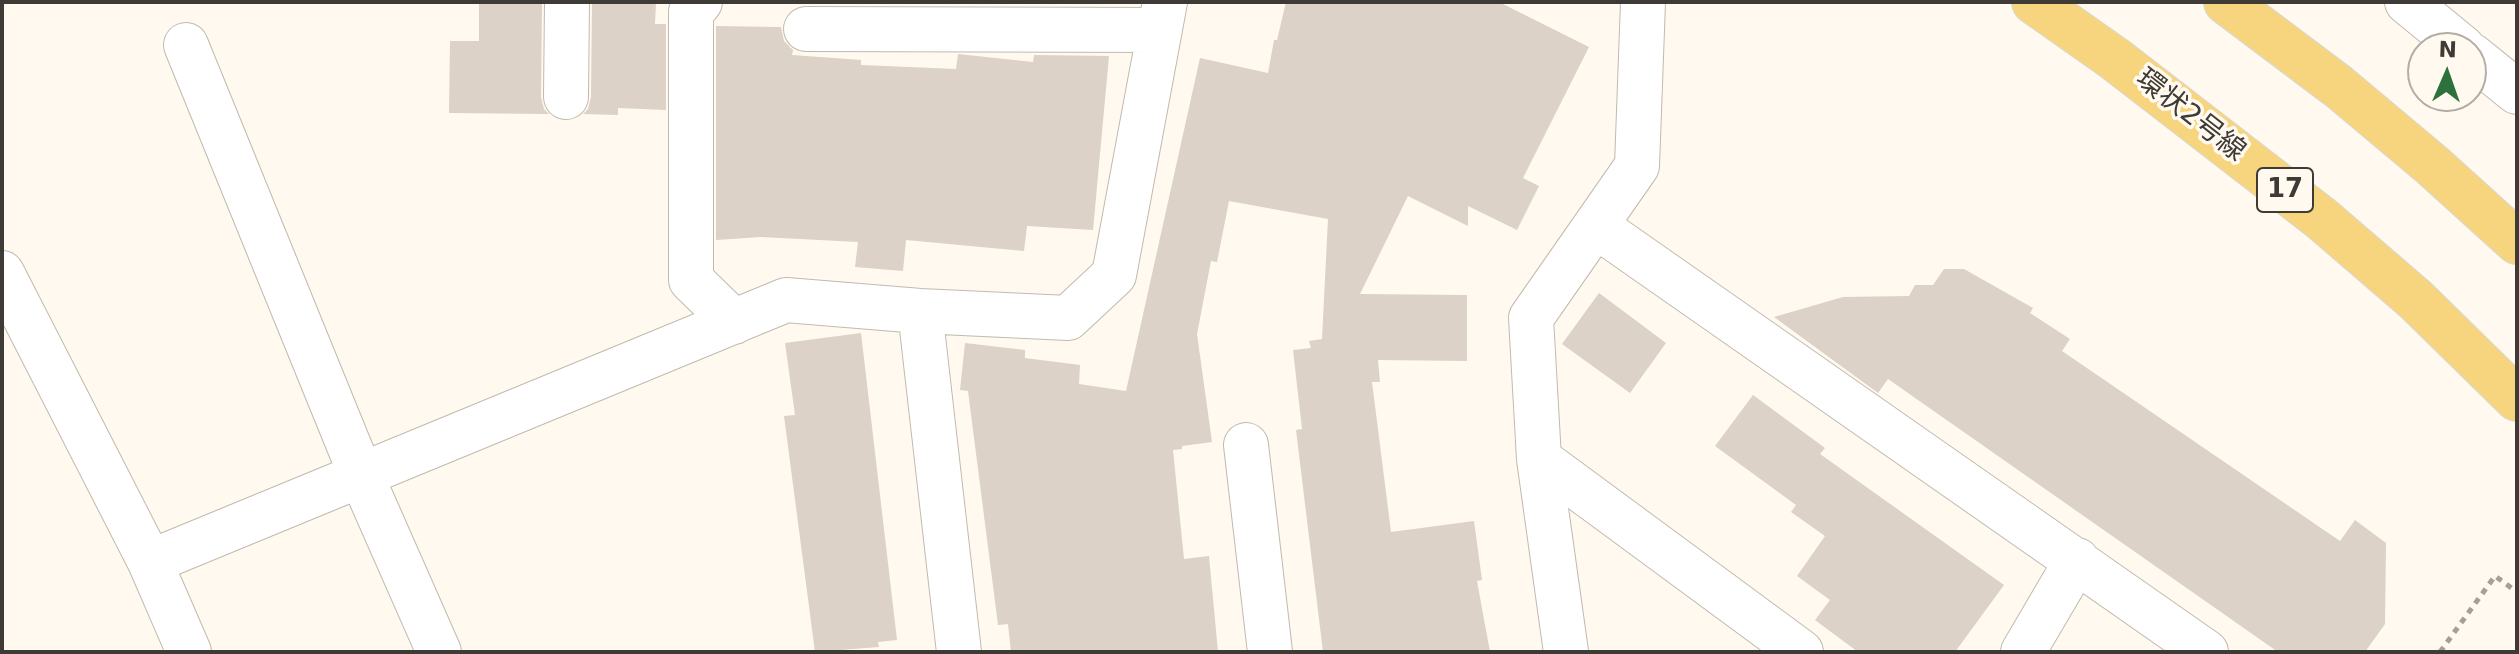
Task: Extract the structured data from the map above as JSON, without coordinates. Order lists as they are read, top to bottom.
{
  "streets": {
    "main road": ["環状2号線", "17"]
  },
  "north": "top"
}
